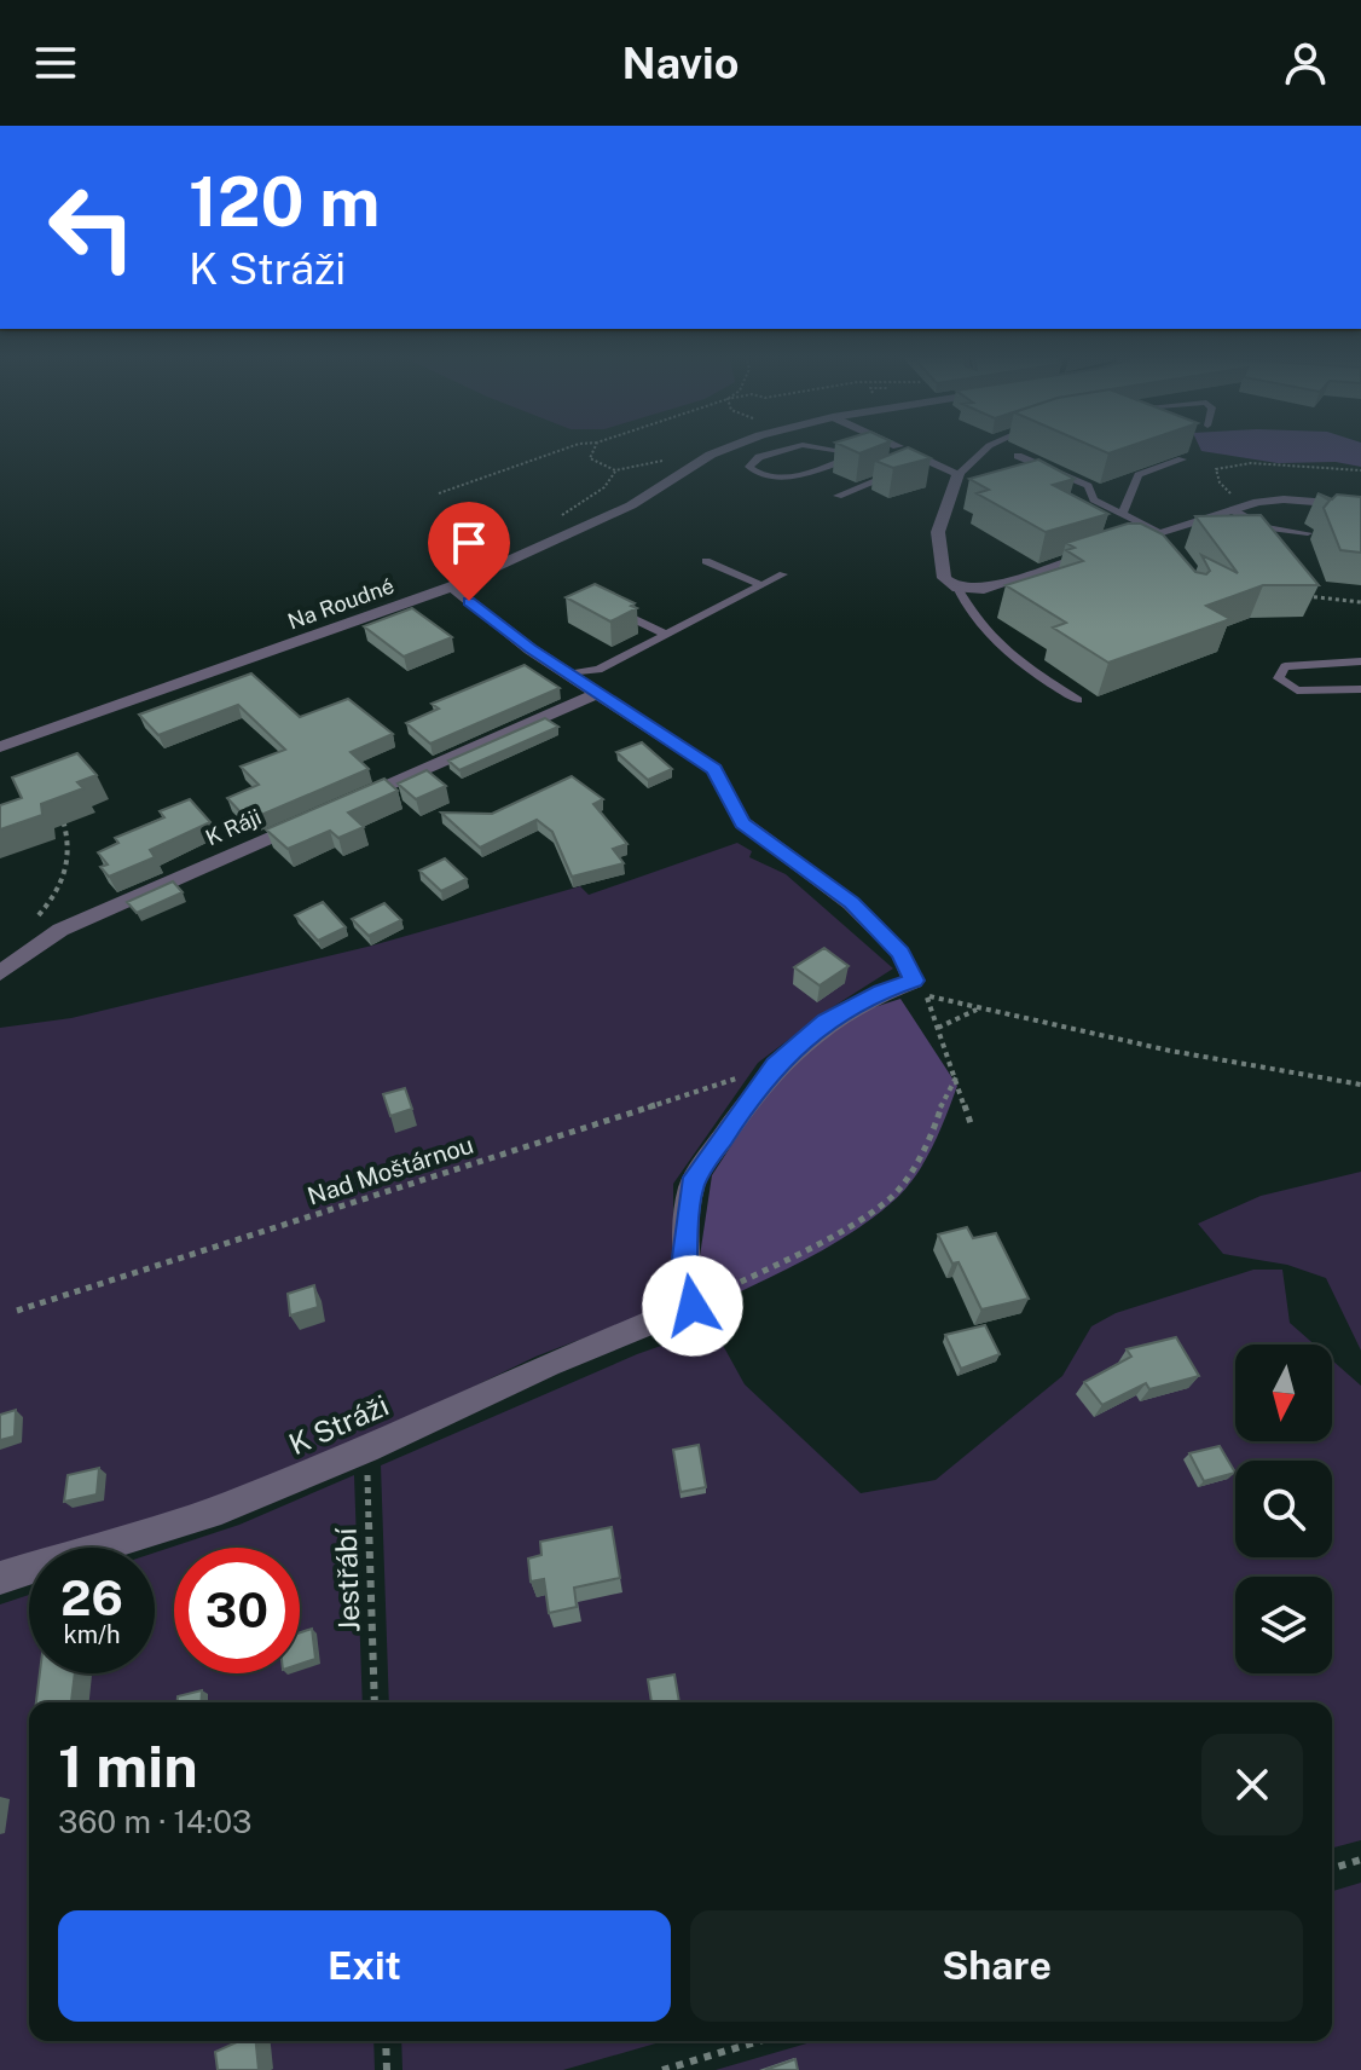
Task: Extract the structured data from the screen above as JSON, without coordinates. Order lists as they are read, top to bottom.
{
  "streets": {
    "street": ["Na Roudné", "K Ráji", "K Stráži"],
    "path": ["Nad Moštárnou", "Jestřábí"]
  },
  "crossings": [
    ["K Stráži", "Jestřábí"]
  ],
  "north": "bottom",
  "page": {
    "header": "Navio",
    "turn": ["120 m", "K Stráži"],
    "speed": "26 km/h",
    "limit": "30",
    "heading": ["1 min", "360 m · 14:03"],
    "buttons": ["Exit", "Share"]
  }
}
